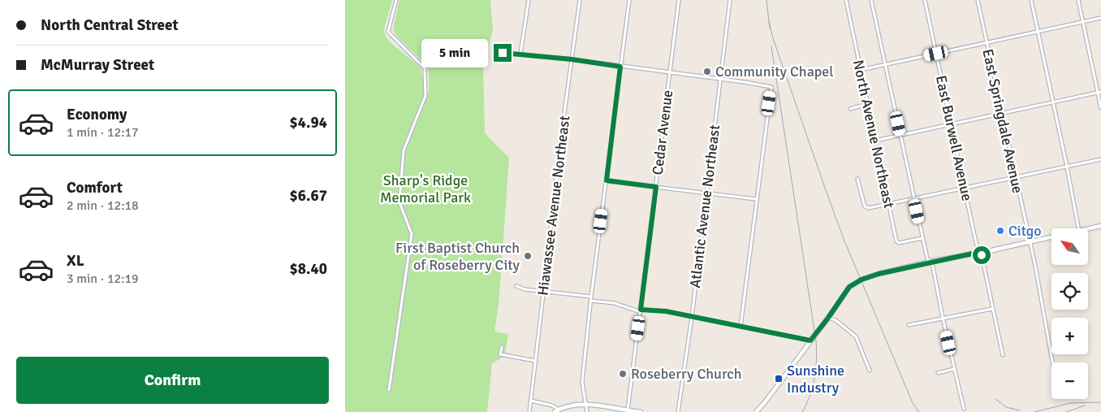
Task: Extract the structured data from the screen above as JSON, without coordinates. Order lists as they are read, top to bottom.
{
  "streets": {
    "street": [
      "East Springdale Avenue",
      "Cedar Avenue",
      "North Avenue Northeast",
      "East Burwell Avenue",
      "Hiawassee Avenue Northeast",
      "Atlantic Avenue Northeast"
    ]
  },
  "parks": ["Sharp's Ridge Memorial Park"],
  "places": {
    "other": [
      "Community Chapel",
      "Citgo",
      "First Baptist Church of Roseberry City",
      "Roseberry Church"
    ],
    "transit": ["Sunshine Industry"]
  },
  "north": "top left",
  "page": {
    "banner": ["North Central Street", "McMurray Street"],
    "bubble": "5 min",
    "list": [
      {
        "name": "Economy",
        "note": "1 min · 12:17",
        "value": "$4.94"
      },
      {
        "name": "Comfort",
        "note": "2 min · 12:18",
        "value": "$6.67"
      },
      {
        "name": "XL",
        "note": "3 min · 12:19",
        "value": "$8.40"
      }
    ],
    "map_buttons": ["+", "−"],
    "buttons": "Confirm"
  }
}
